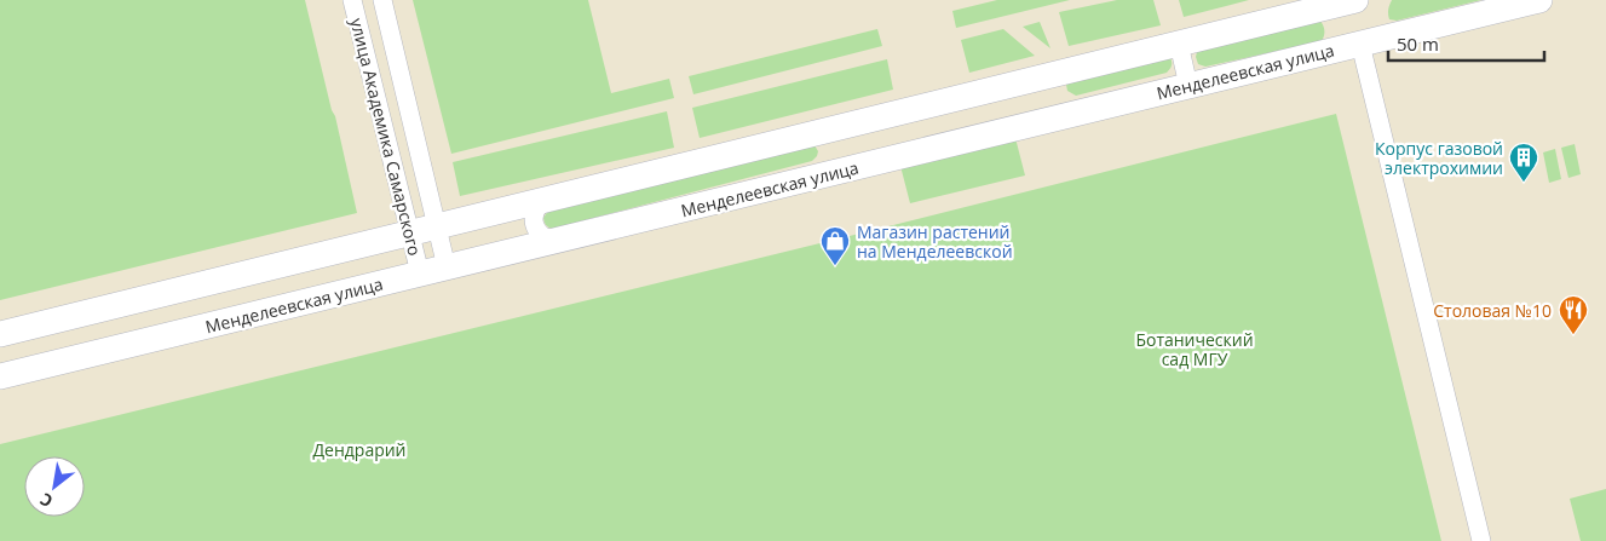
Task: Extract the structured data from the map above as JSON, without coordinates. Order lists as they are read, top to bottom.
{
  "streets": {
    "street": ["Менделеевская улица", "улица Академика Самарского"]
  },
  "crossings": [
    ["Менделеевская улица", "улица Академика Самарского"]
  ],
  "parks": ["Ботанический сад МГУ", "Дендрарий"],
  "places": {
    "building": ["Корпус газовой электрохимии"],
    "shop": ["Магазин растений на Менделеевской"],
    "restaurant": ["Столовая №10"]
  },
  "scale_bar": "50 m",
  "north": "bottom left"
}
